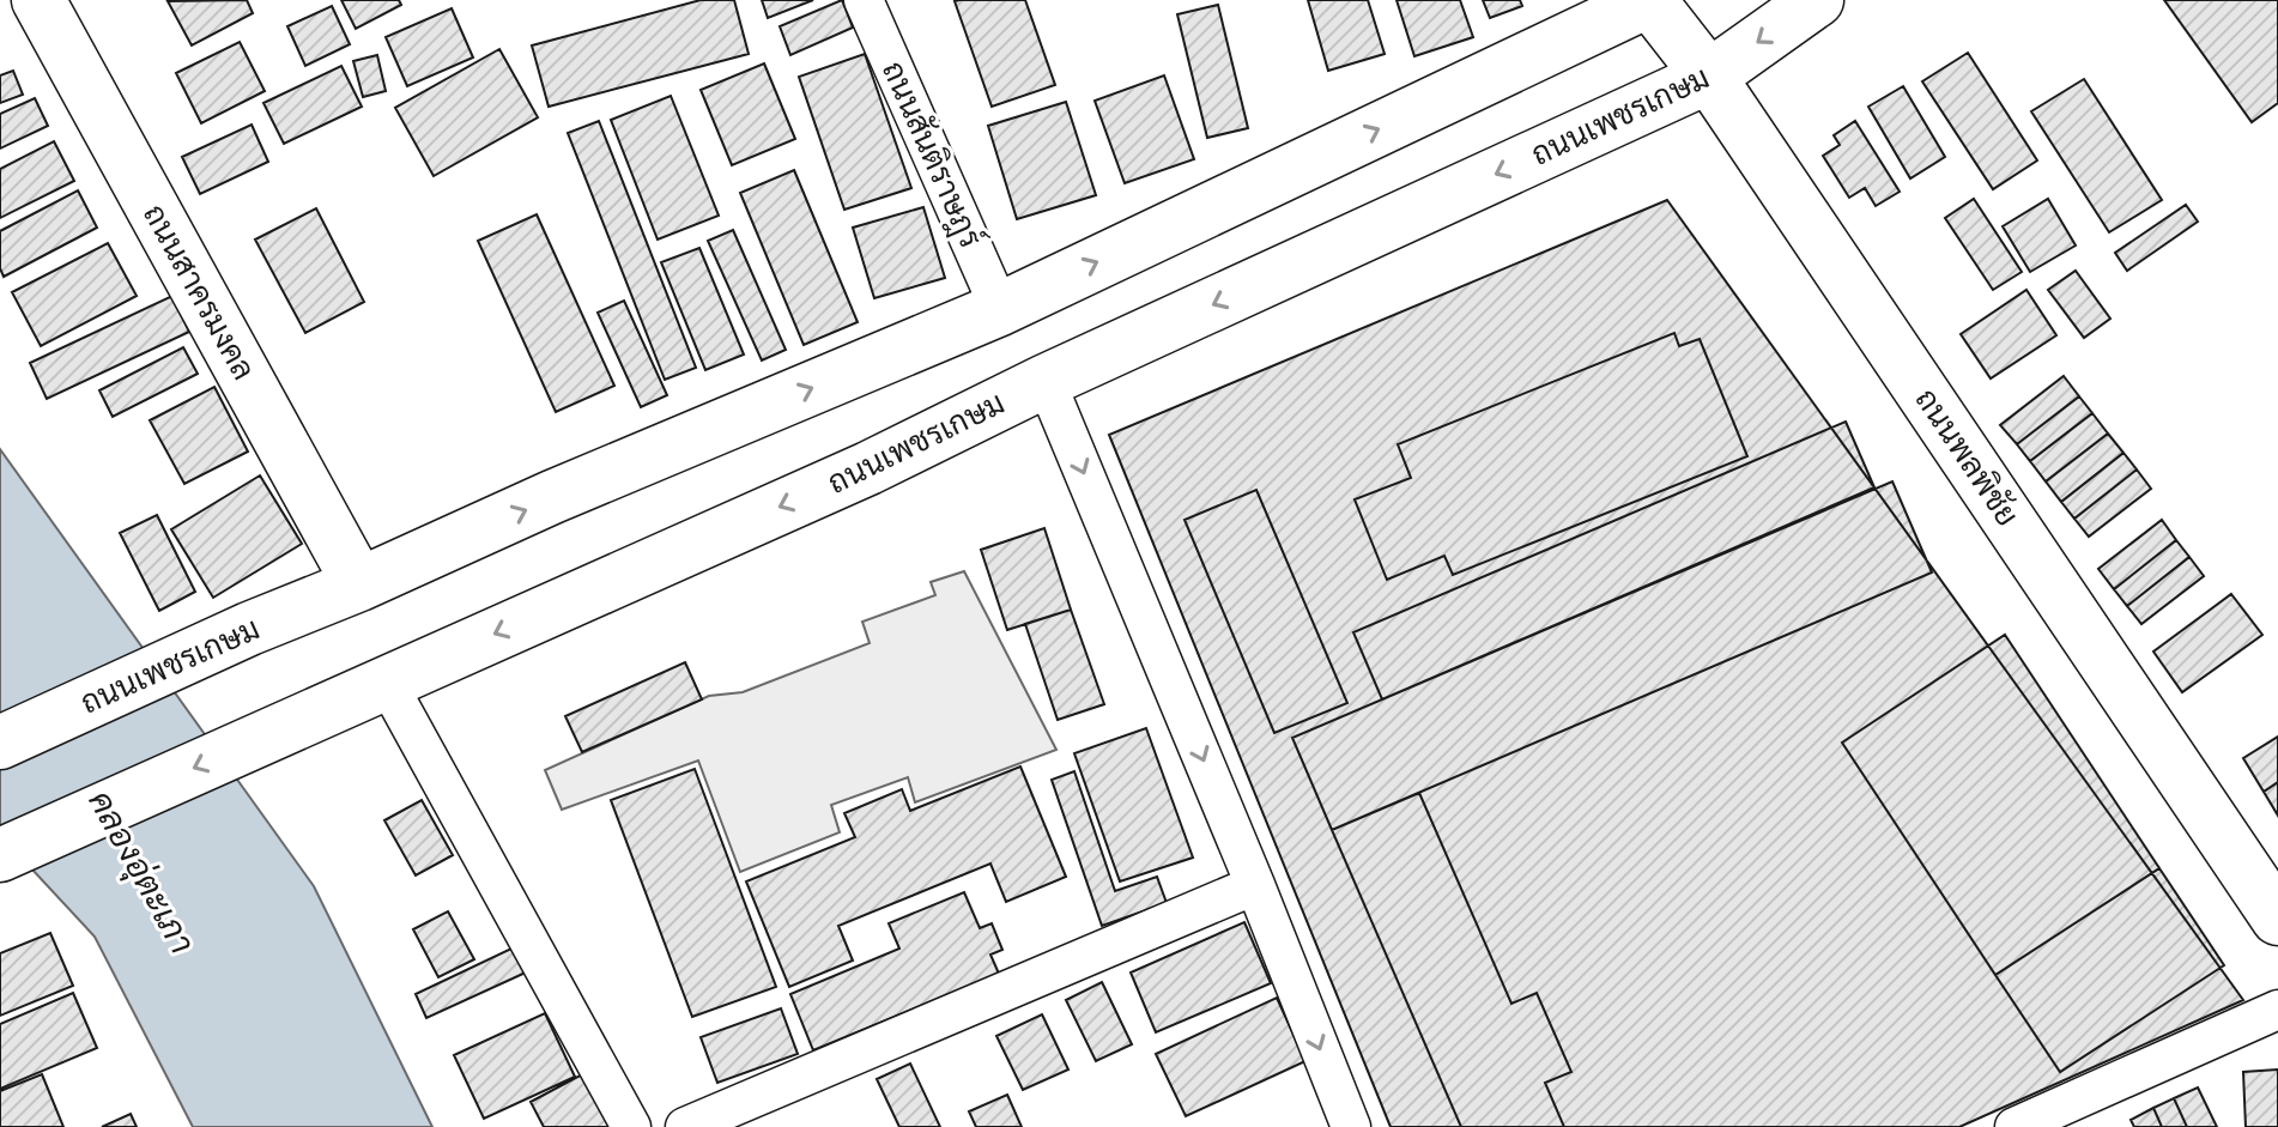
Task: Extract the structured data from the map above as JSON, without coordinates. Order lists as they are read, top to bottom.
{
  "streets": {
    "main road": ["ถนนเพชรเกษม", "ถนนสาครมงคล", "ถนนพลพิชัย"],
    "street": ["ถนนสันติราษฎร์"]
  },
  "crossings": [
    ["ถนนเพชรเกษม", "ถนนสันติราษฎร์"],
    ["ถนนเพชรเกษม", "ถนนสาครมงคล"],
    ["ถนนเพชรเกษม", "ถนนพลพิชัย"]
  ],
  "water": ["คลองอุ่ตะเภา"]
}
